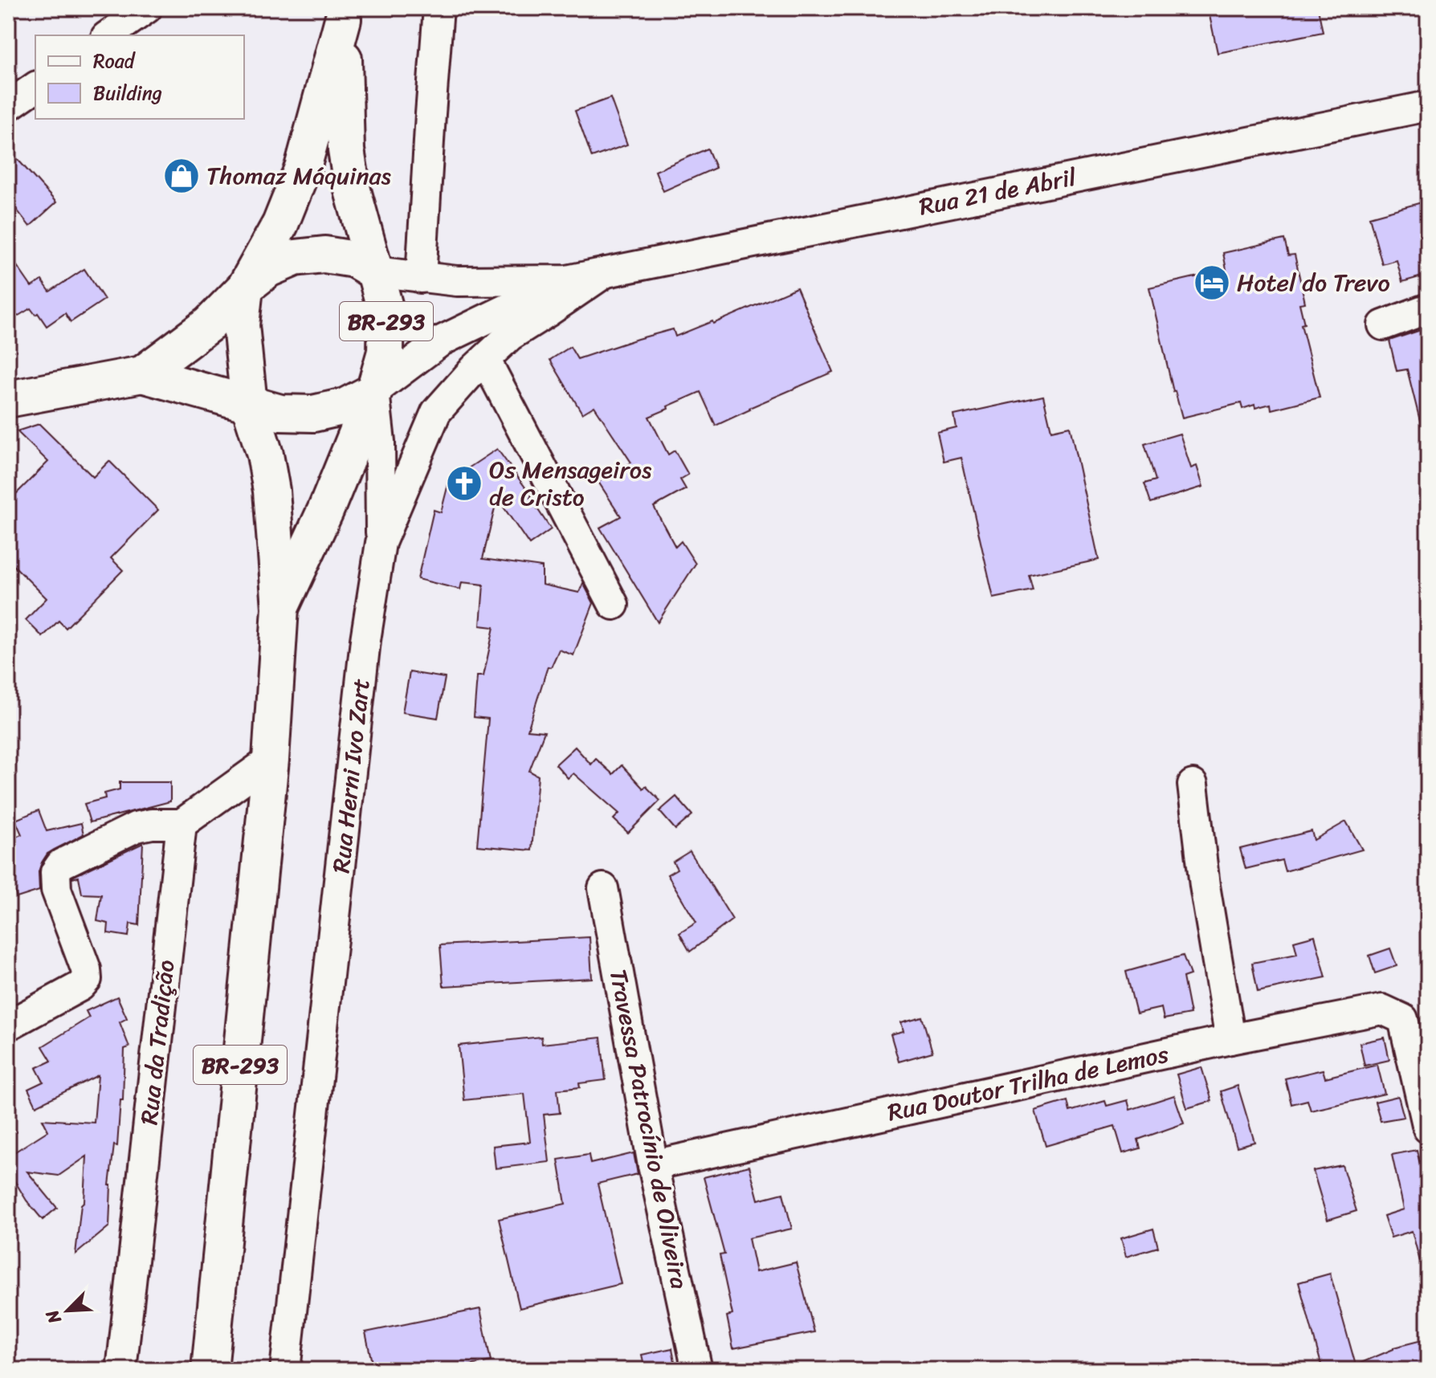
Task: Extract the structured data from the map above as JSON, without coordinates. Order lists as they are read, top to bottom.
{
  "streets": {
    "main road": ["BR-293"],
    "street": [
      "Rua 21 de Abril",
      "Rua Herni Ivo Zart",
      "Rua da Tradição",
      "Rua Doutor Trilha de Lemos",
      "Travessa Patrocínio de Oliveira"
    ]
  },
  "crossings": [
    ["Rua 21 de Abril", "BR-293"],
    ["Rua 21 de Abril", "Rua Herni Ivo Zart"],
    ["Rua Doutor Trilha de Lemos", "Travessa Patrocínio de Oliveira"]
  ],
  "places": {
    "shop": ["Thomaz Máquinas"],
    "hotel": ["Hotel do Trevo"],
    "church": ["Os Mensageiros de Cristo"]
  },
  "legend": ["Road", "Building"],
  "north": "bottom left"
}
